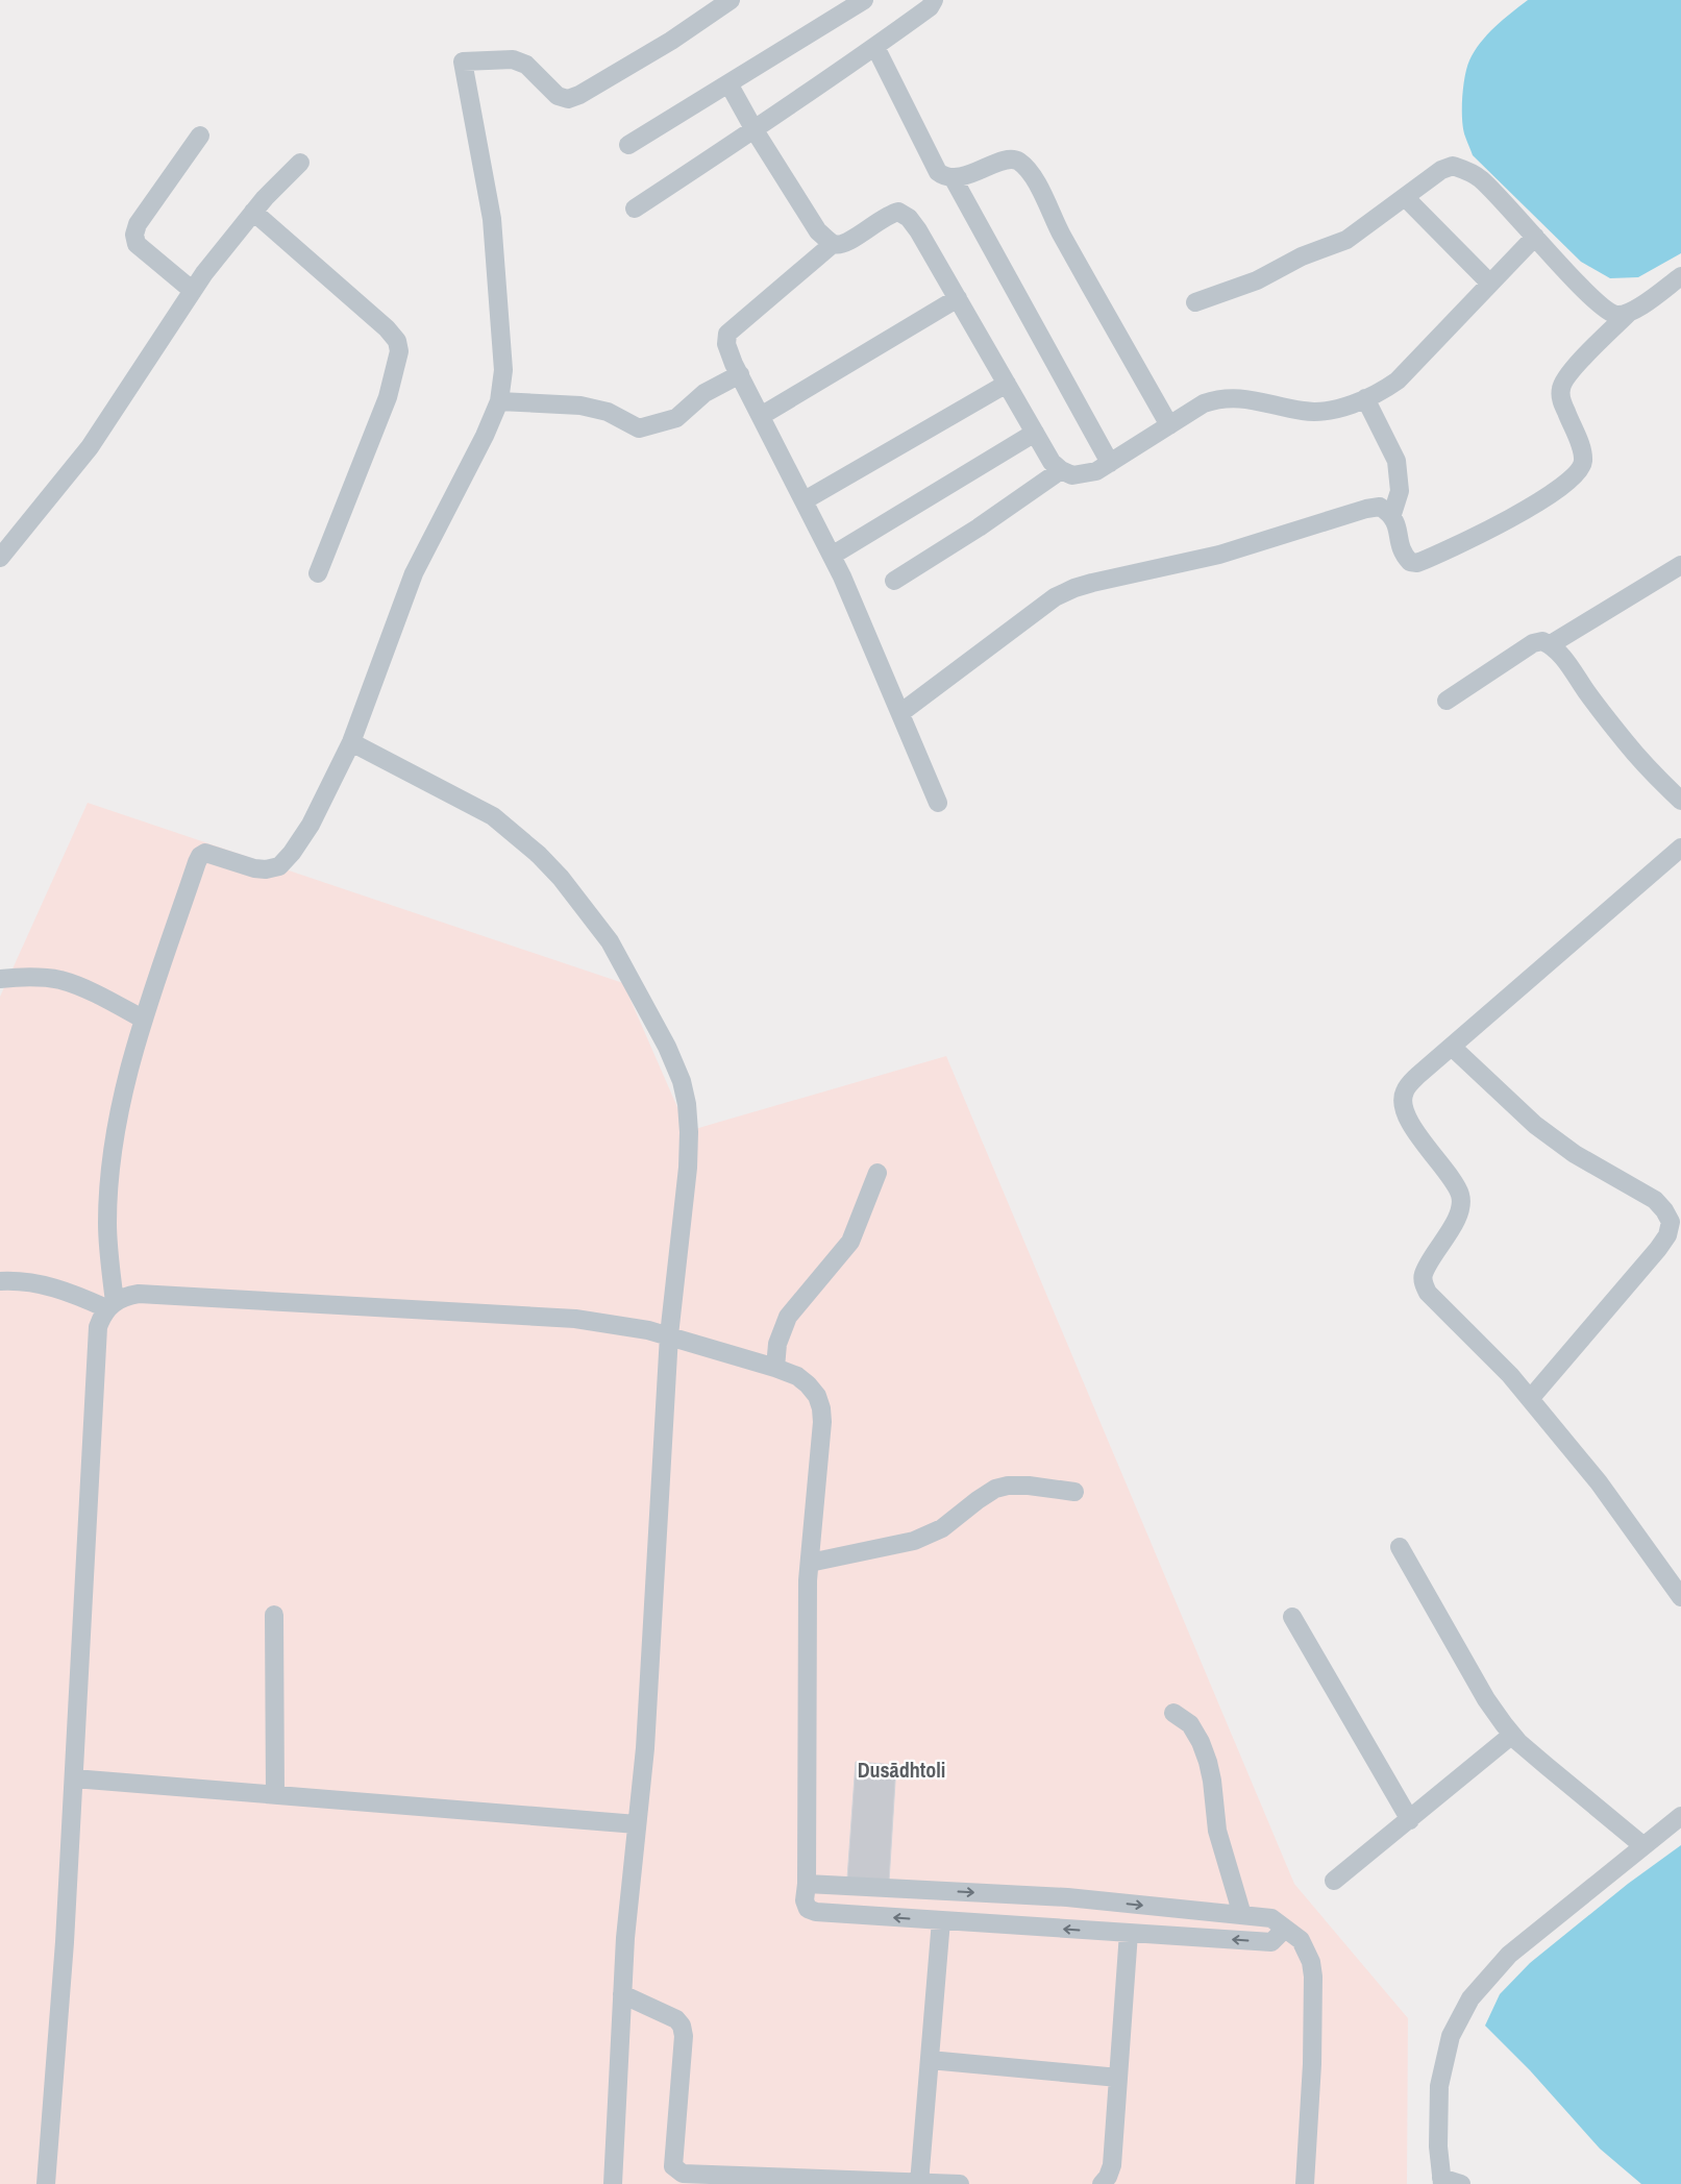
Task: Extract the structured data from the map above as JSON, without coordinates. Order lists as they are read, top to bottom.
{
  "districts": ["Dusādhtoli"]
}
